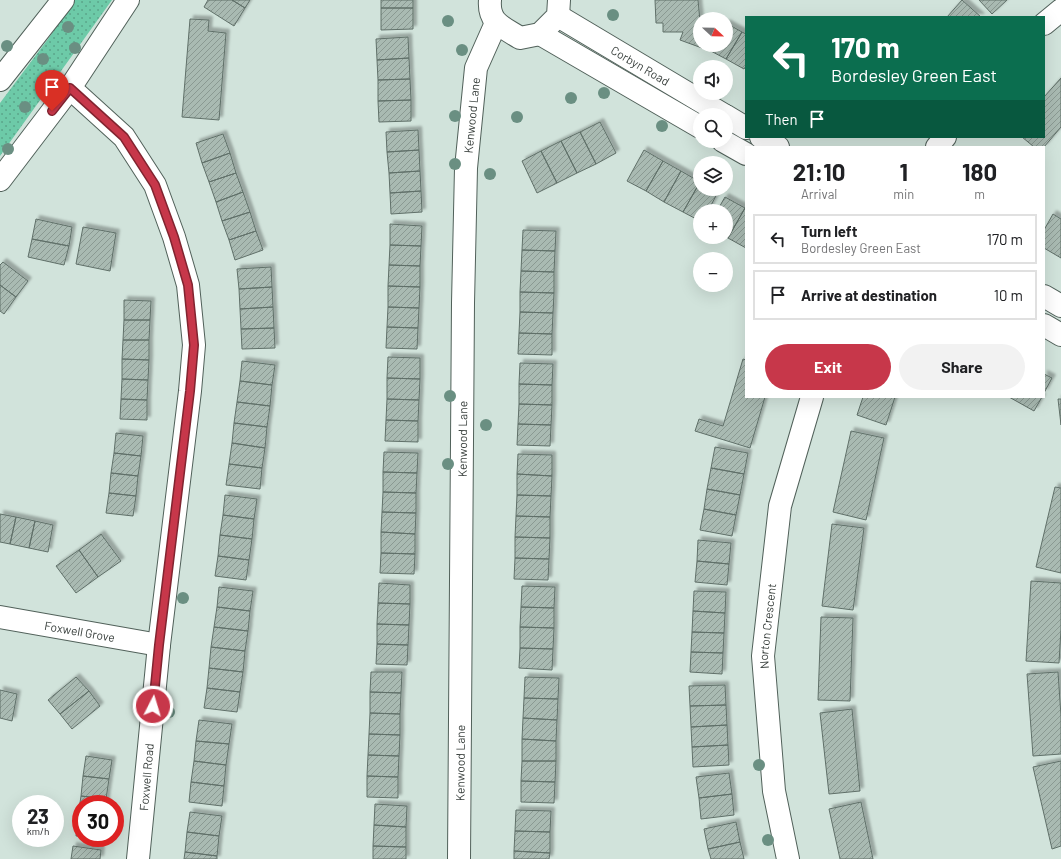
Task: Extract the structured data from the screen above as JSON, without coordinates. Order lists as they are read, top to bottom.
{
  "streets": {
    "street": [
      "Corbyn Road",
      "Kenwood Lane",
      "Norton Crescent",
      "Foxwell Grove",
      "Foxwell Road"
    ]
  },
  "crossings": [
    ["Foxwell Grove", "Foxwell Road"]
  ],
  "north": "right",
  "page": {
    "map_buttons": ["+", "−"],
    "turn": ["170 m", "Bordesley Green East"],
    "then": "Then",
    "eta": [
      "21:10",
      "Arrival",
      "1",
      "min",
      "180",
      "m"
    ],
    "list": [
      {
        "name": "Turn left",
        "note": "Bordesley Green East",
        "value": "170 m"
      },
      {
        "name": "Arrive at destination",
        "value": "10 m"
      }
    ],
    "buttons": ["Exit", "Share"],
    "speed": "23 km/h",
    "limit": "30"
  }
}
